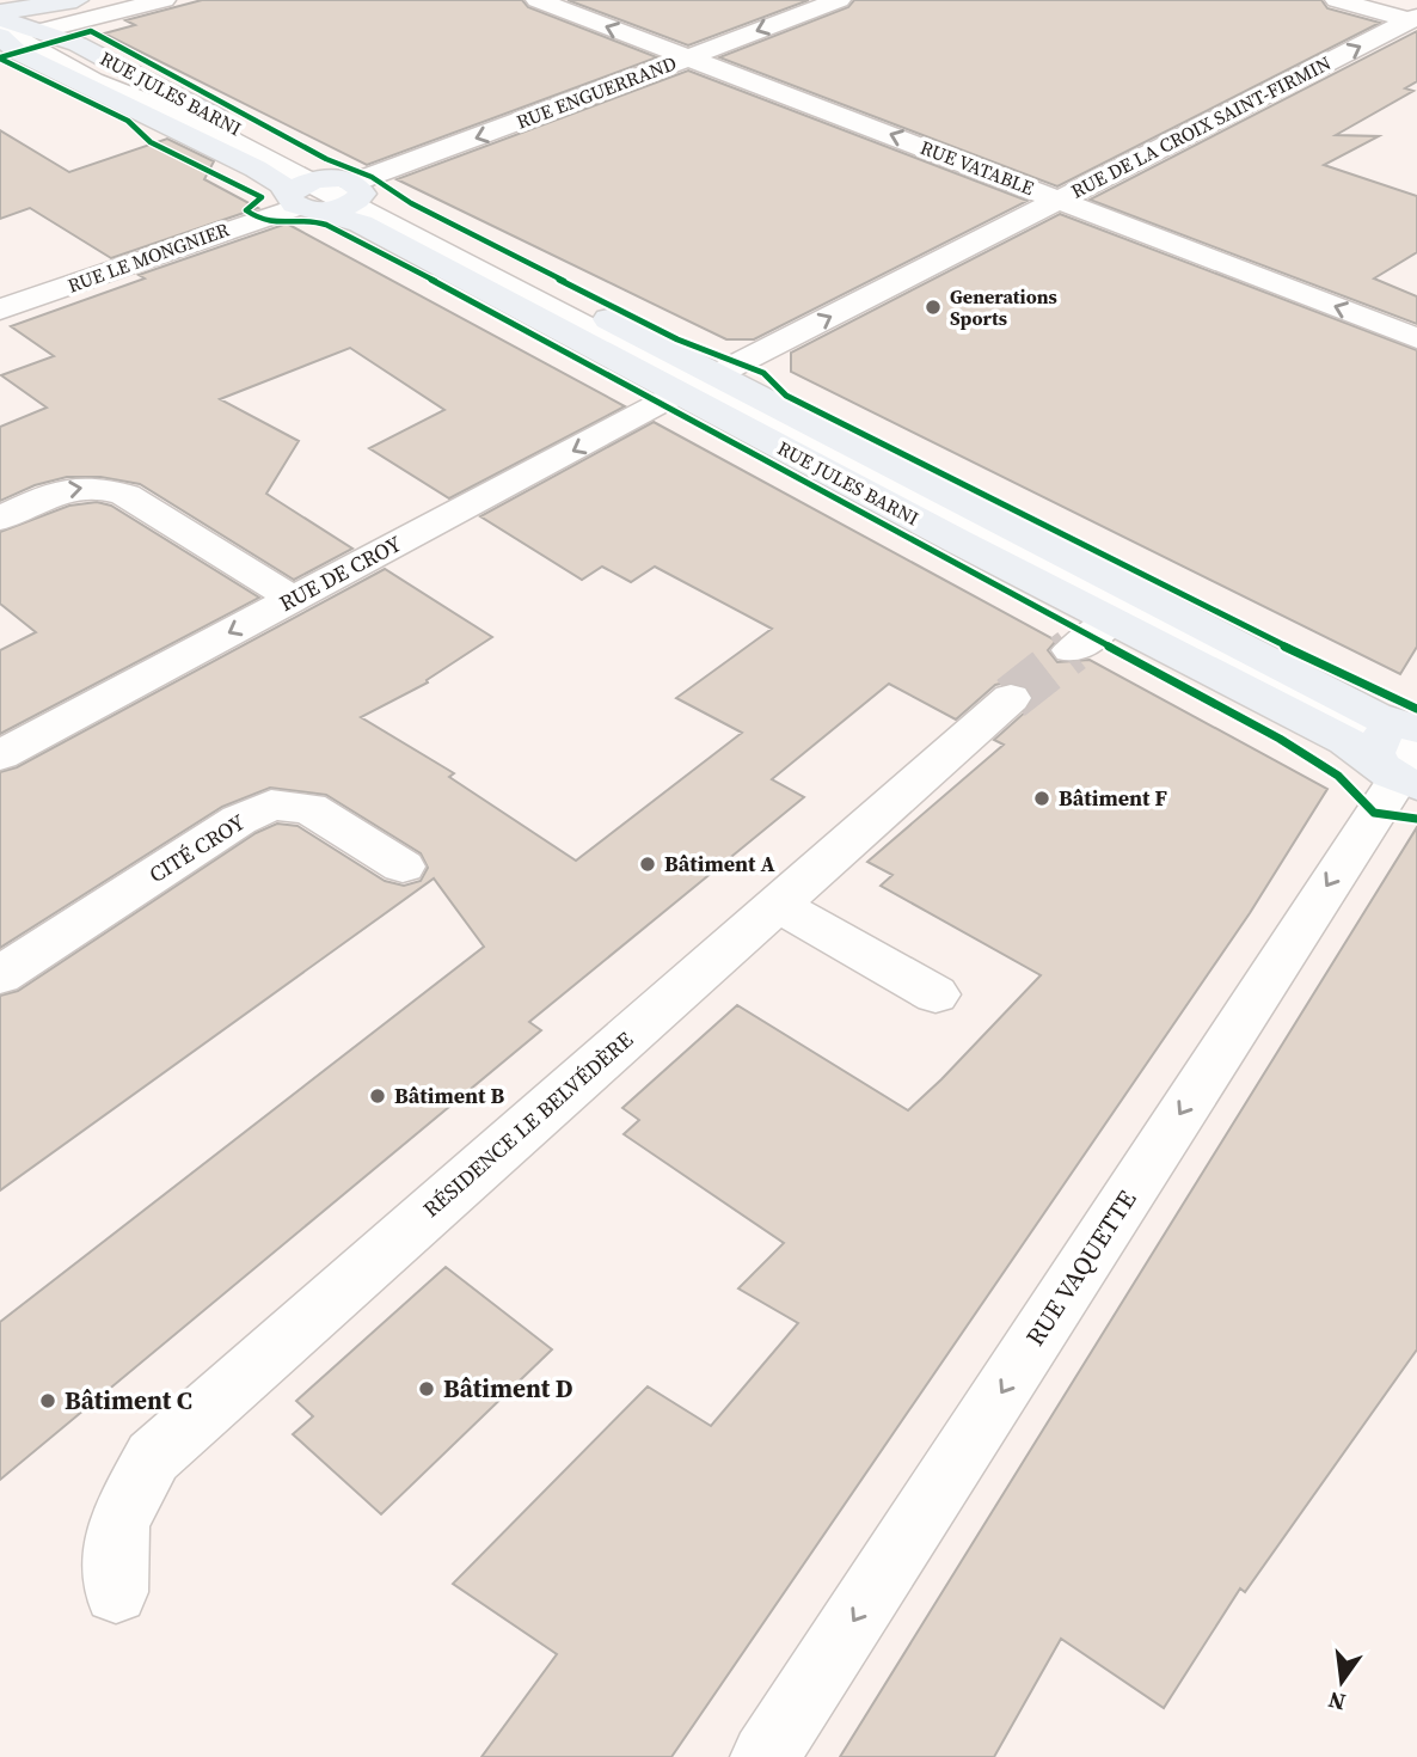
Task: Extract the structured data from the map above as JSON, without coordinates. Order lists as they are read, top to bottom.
{
  "streets": {
    "main road": ["RUE JULES BARNI"],
    "street": [
      "RUE ENGUERRAND",
      "RUE DE LA CROIX SAINT-FIRMIN",
      "RUE VATABLE",
      "RUE LE MONGNIER",
      "RUE DE CROY",
      "CITÉ CROY",
      "RÉSIDENCE LE BELVÉDÈRE",
      "RUE VAQUETTE"
    ]
  },
  "crossings": [
    ["RUE ENGUERRAND", "RUE JULES BARNI"],
    ["RUE ENGUERRAND", "RUE VATABLE"],
    ["RUE ENGUERRAND", "RUE LE MONGNIER"],
    ["RUE JULES BARNI", "RUE DE LA CROIX SAINT-FIRMIN"],
    ["RUE JULES BARNI", "RUE LE MONGNIER"],
    ["RUE JULES BARNI", "RUE DE CROY"],
    ["RUE JULES BARNI", "RUE VAQUETTE"],
    ["RUE DE LA CROIX SAINT-FIRMIN", "RUE VATABLE"]
  ],
  "one_way": [
    "RUE ENGUERRAND",
    "RUE DE LA CROIX SAINT-FIRMIN",
    "RUE DE CROY",
    "RUE VAQUETTE"
  ],
  "places": [
    "Generations Sports",
    "Bâtiment F",
    "Bâtiment A",
    "Bâtiment B",
    "Bâtiment D",
    "Bâtiment C"
  ],
  "north": "bottom"
}
